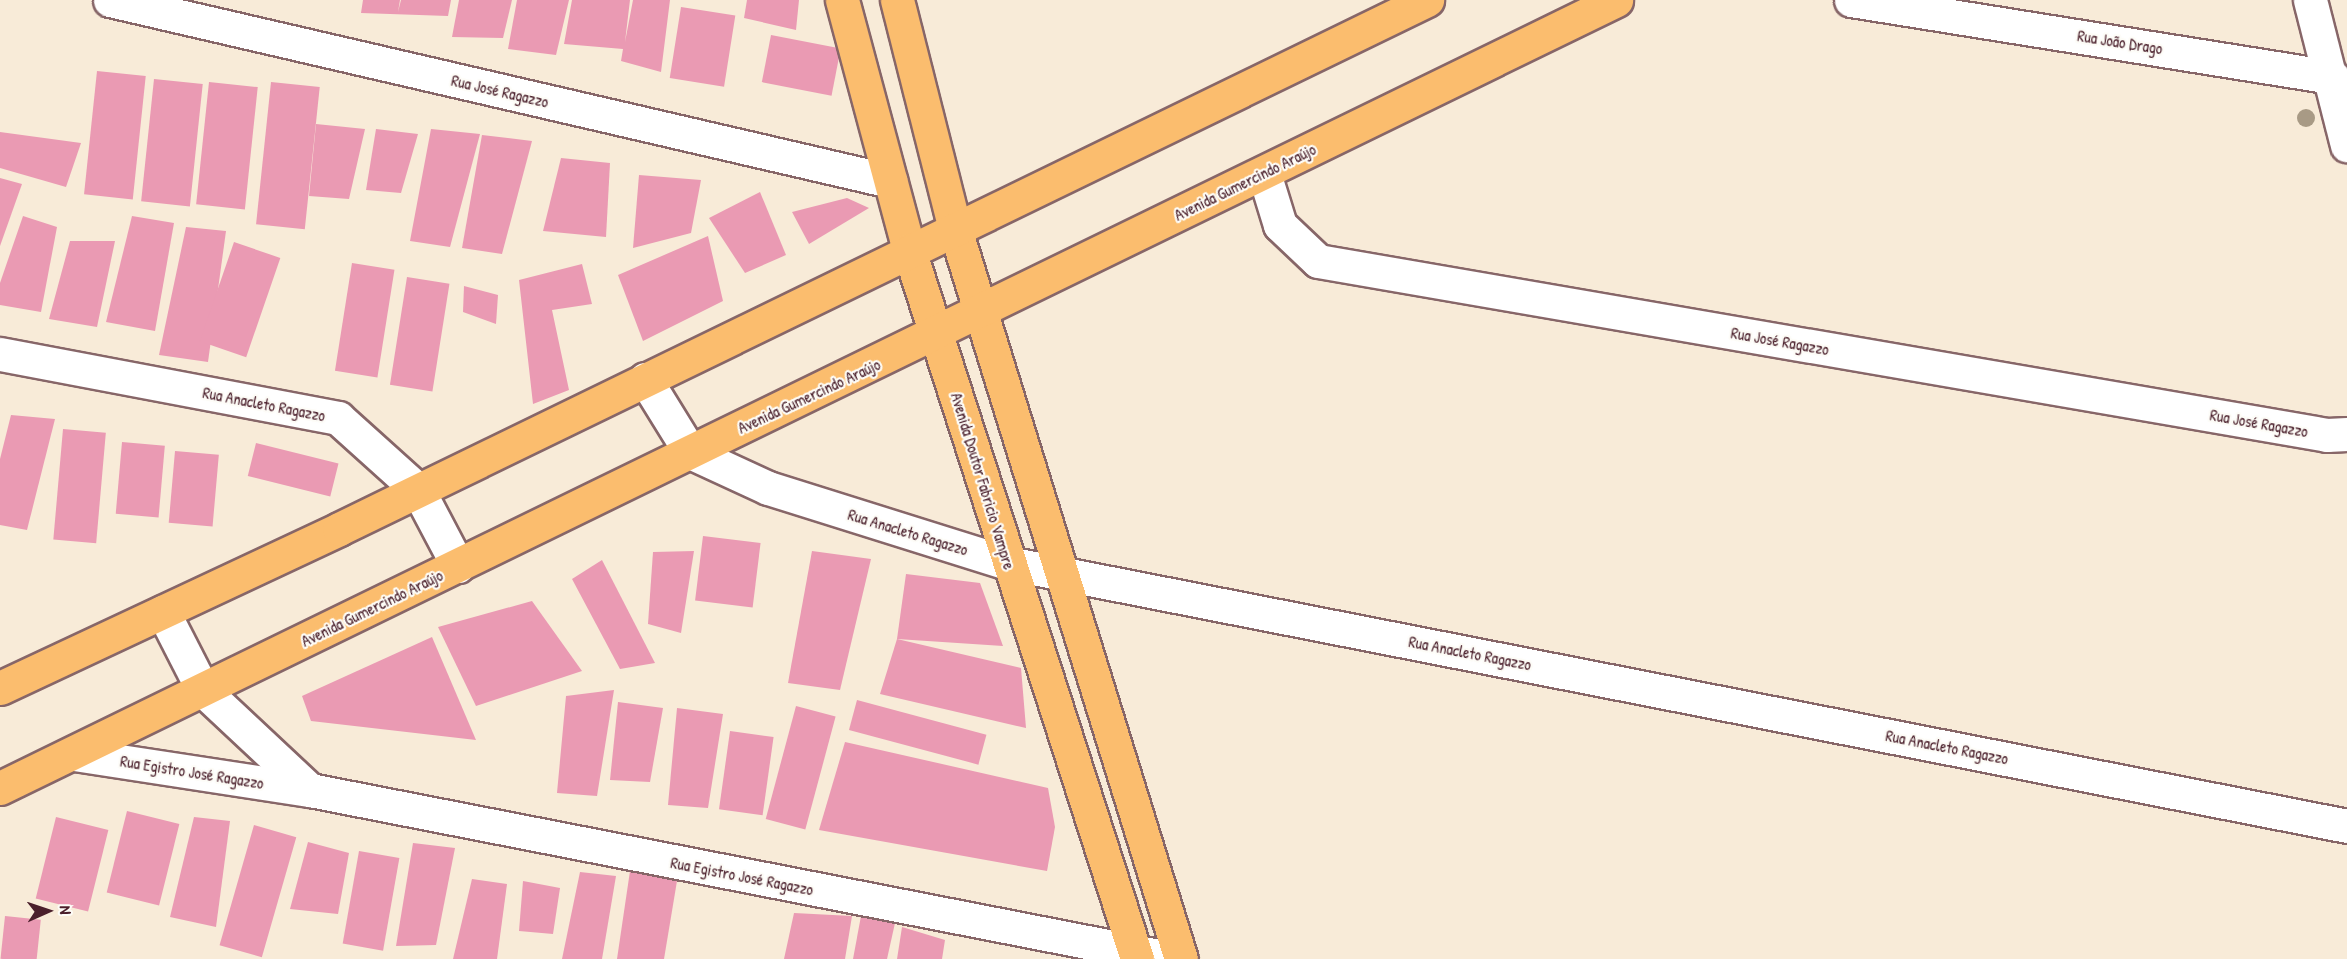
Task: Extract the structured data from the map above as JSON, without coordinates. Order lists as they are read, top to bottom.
{
  "streets": {
    "main road": ["Avenida Gumercindo Araújo", "Avenida Doutor Fabricio Vampre"],
    "street": [
      "Rua João Drago",
      "Rua José Ragazzo",
      "Rua Anacleto Ragazzo",
      "Rua Egistro José Ragazzo"
    ]
  },
  "crossings": [
    ["Rua José Ragazzo", "Avenida Gumercindo Araújo"],
    ["Rua José Ragazzo", "Avenida Doutor Fabricio Vampre"],
    ["Avenida Gumercindo Araújo", "Rua Anacleto Ragazzo"],
    ["Avenida Gumercindo Araújo", "Avenida Doutor Fabricio Vampre"],
    ["Avenida Gumercindo Araújo", "Rua Egistro José Ragazzo"],
    ["Rua Anacleto Ragazzo", "Avenida Doutor Fabricio Vampre"],
    ["Avenida Doutor Fabricio Vampre", "Rua Egistro José Ragazzo"]
  ],
  "north": "right"
}
